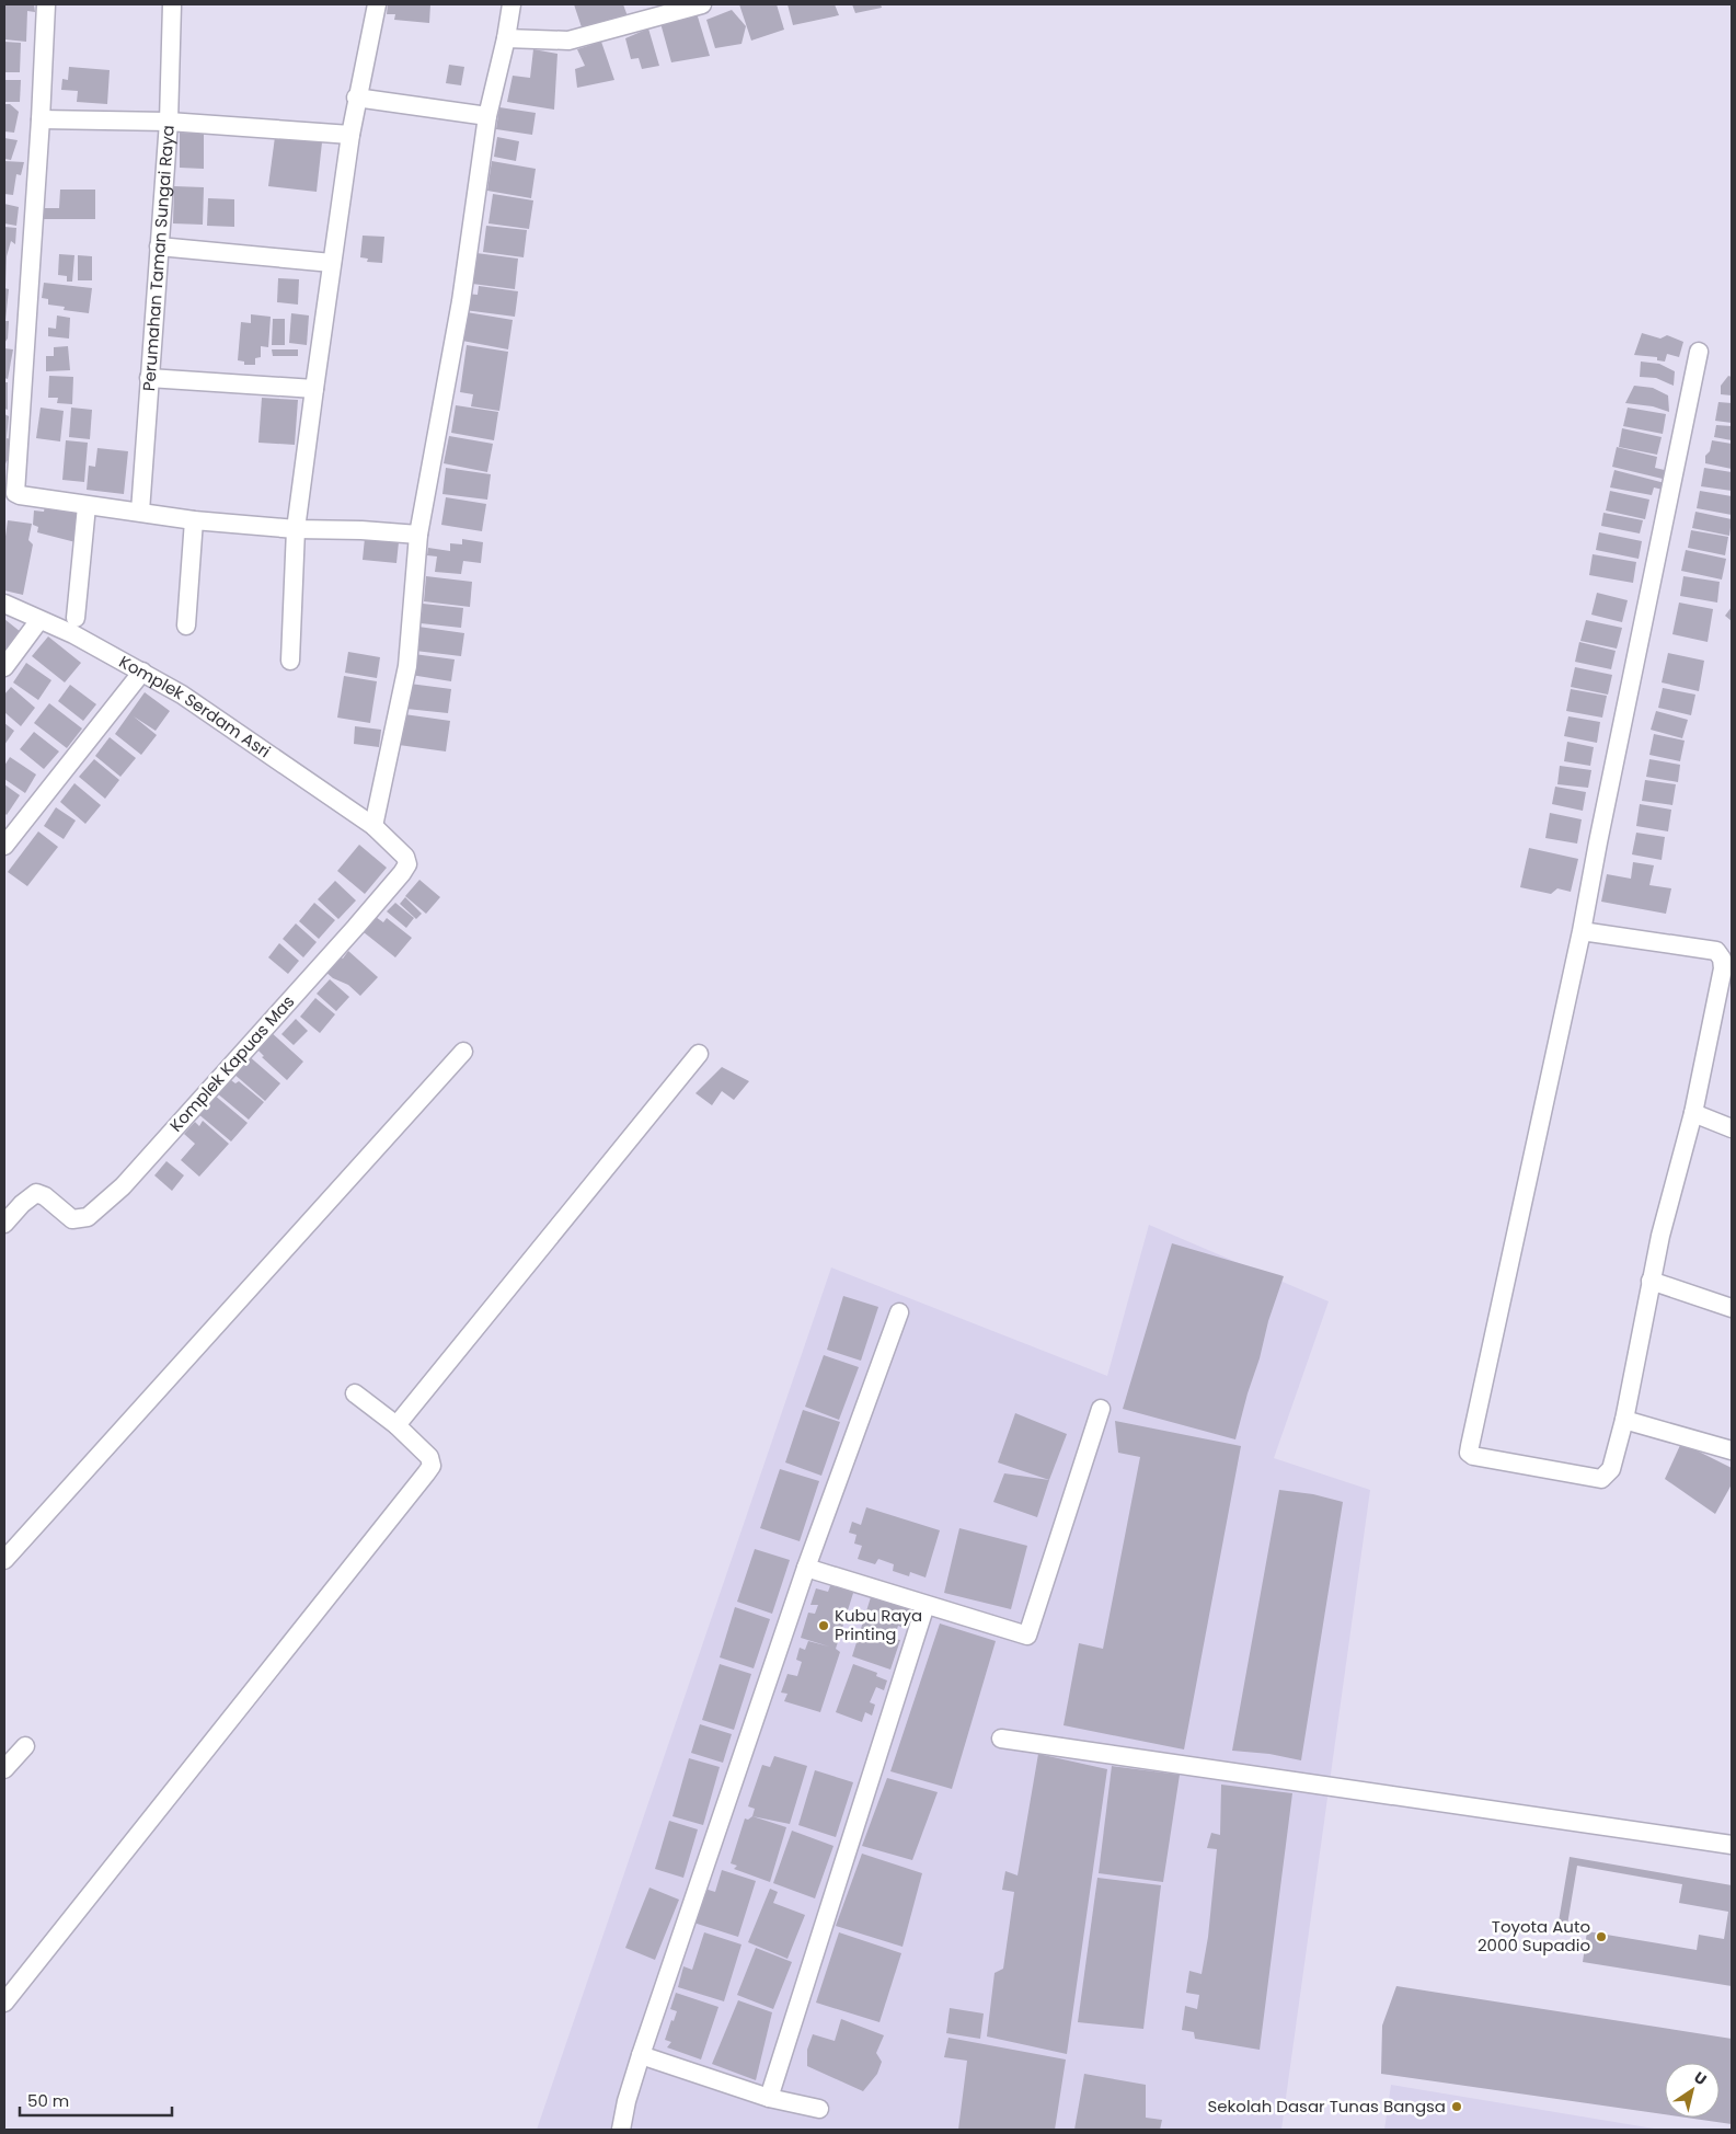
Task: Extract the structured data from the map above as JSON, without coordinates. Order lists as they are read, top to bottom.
{
  "streets": {
    "street": ["Perumahan Taman Sungai Raya", "Komplek Serdam Asri", "Komplek Kapuas Mas"]
  },
  "crossings": [
    ["Komplek Serdam Asri", "Komplek Kapuas Mas"]
  ],
  "places": ["Kubu Raya Printing", "Toyota Auto 2000 Supadio", "Sekolah Dasar Tunas Bangsa"],
  "scale_bar": "50 m",
  "north": "top right"
}
